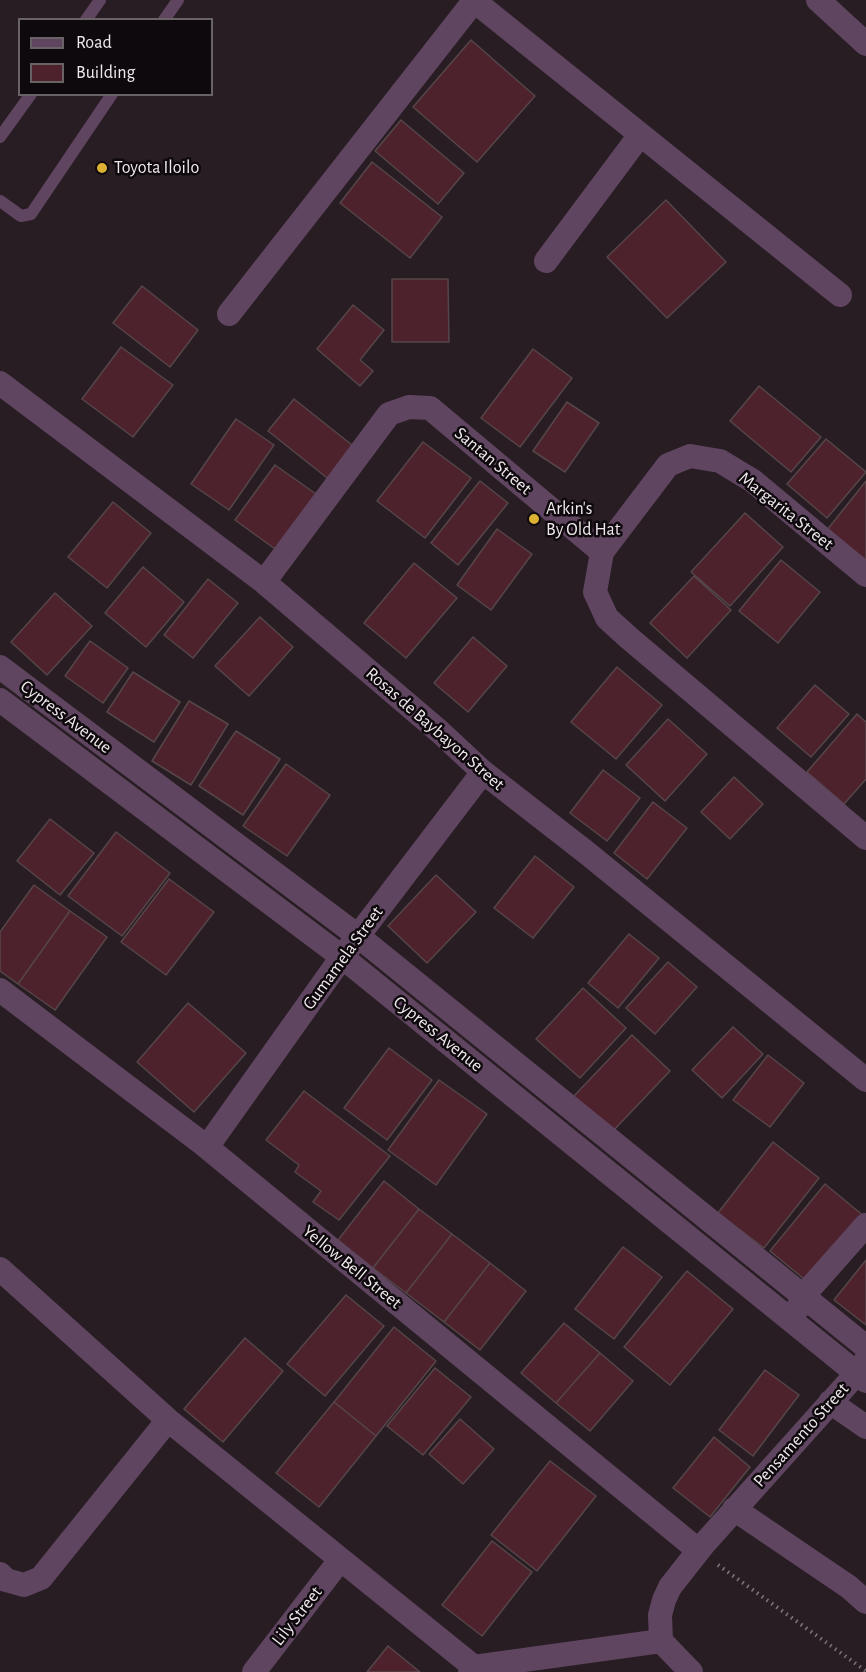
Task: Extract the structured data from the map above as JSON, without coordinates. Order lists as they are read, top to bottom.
{
  "streets": {
    "street": [
      "Santan Street",
      "Margarita Street",
      "Cypress Avenue",
      "Rosas de Baybayon Street",
      "Gumamela Street",
      "Yellow Bell Street",
      "Pensamento Street",
      "Lily Street"
    ]
  },
  "crossings": [
    ["Santan Street", "Margarita Street"],
    ["Santan Street", "Rosas de Baybayon Street"],
    ["Cypress Avenue", "Gumamela Street"],
    ["Cypress Avenue", "Pensamento Street"],
    ["Rosas de Baybayon Street", "Gumamela Street"],
    ["Gumamela Street", "Yellow Bell Street"],
    ["Yellow Bell Street", "Pensamento Street"]
  ],
  "places": ["Toyota Iloilo", "Arkin's By Old Hat"],
  "legend": ["Road", "Building"]
}
